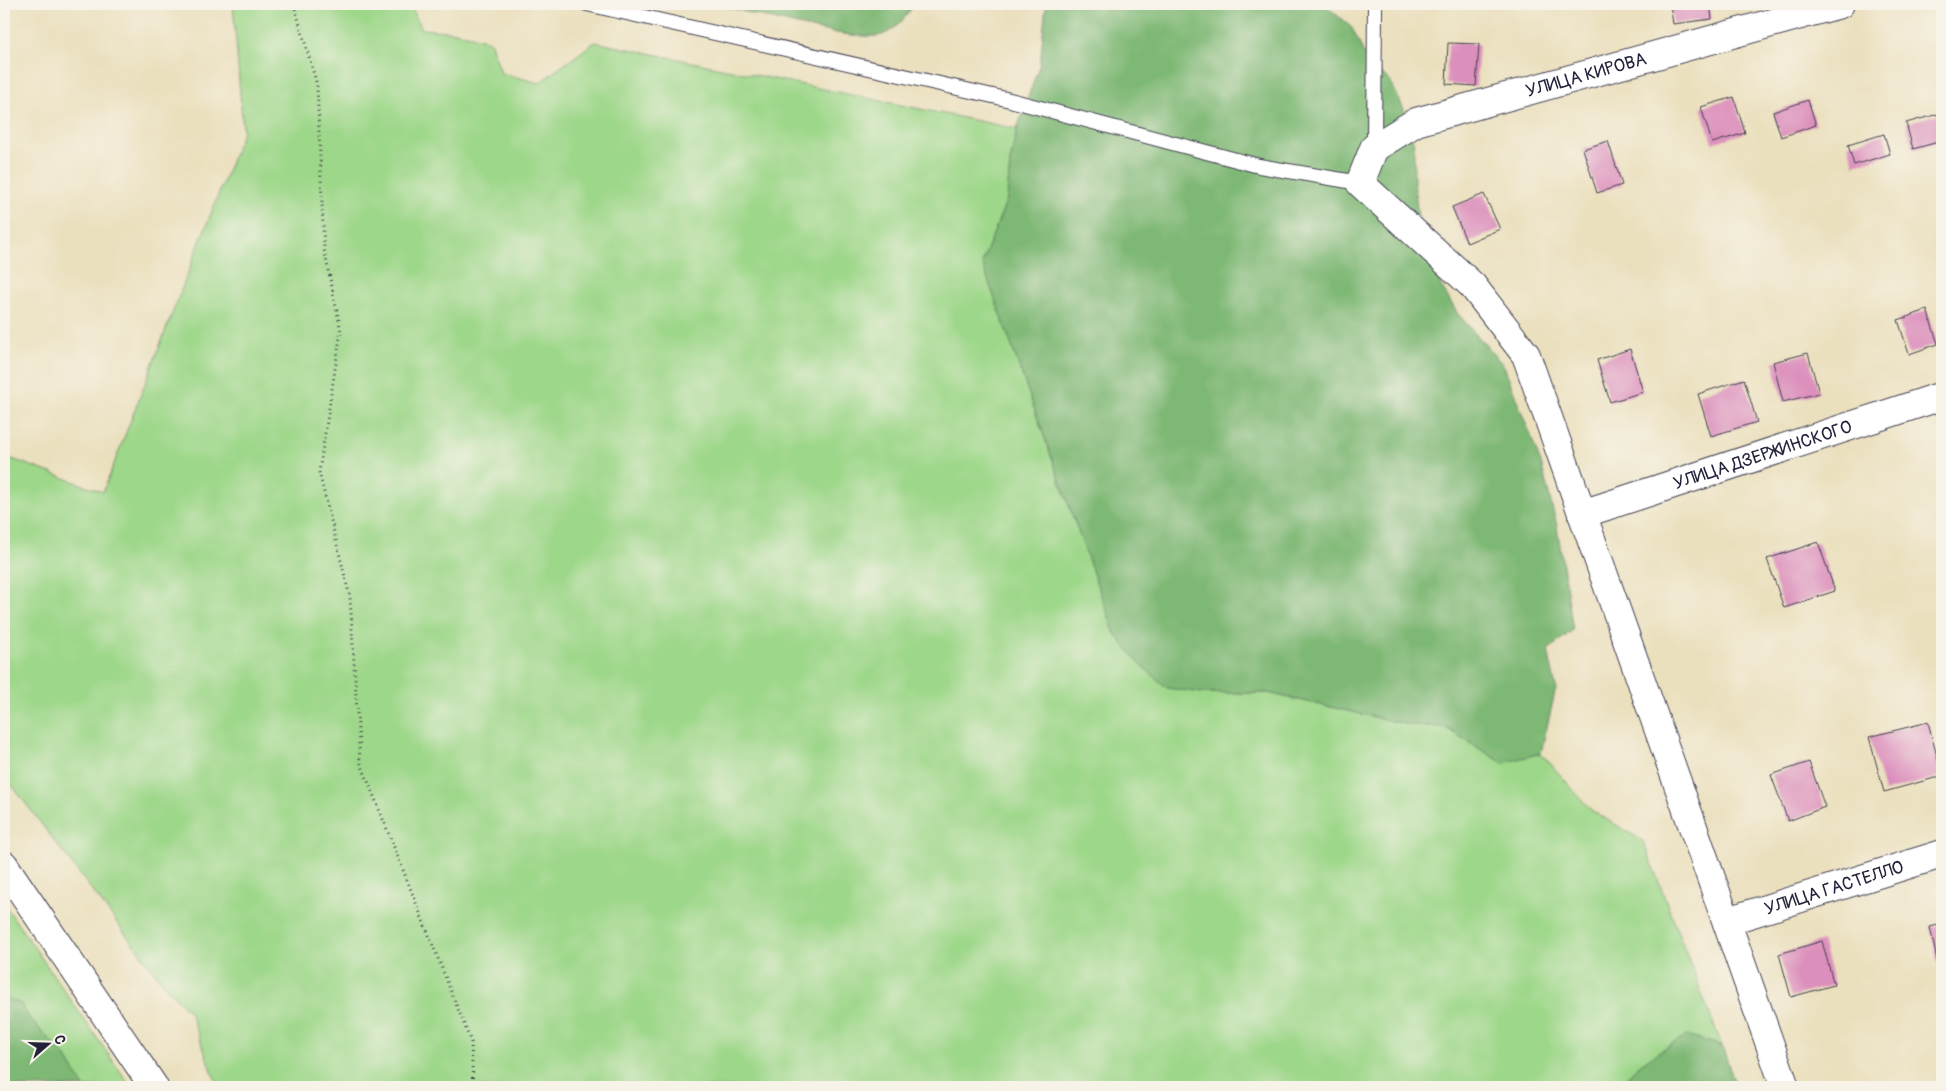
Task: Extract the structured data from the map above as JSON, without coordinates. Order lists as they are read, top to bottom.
{
  "streets": {
    "street": ["УЛИЦА КИРОВА", "УЛИЦА ДЗЕРЖИНСКОГО", "УЛИЦА ГАСТЕЛЛО"]
  },
  "north": "right"
}
